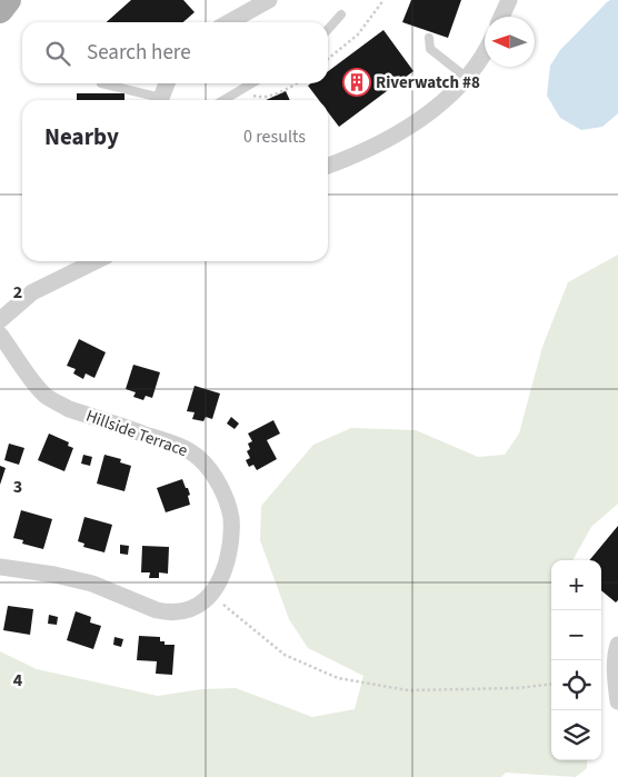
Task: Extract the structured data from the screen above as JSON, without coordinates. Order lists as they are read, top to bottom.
{
  "streets": {
    "street": ["Hillside Terrace"]
  },
  "places": {
    "building": ["Riverwatch #8"]
  },
  "north": "left",
  "page": {
    "search": "Search here",
    "heading": ["Nearby", "0 results"],
    "map_buttons": ["+", "−"]
  },
  "grid": {
    "rows": ["2", "3", "4"]
  }
}
